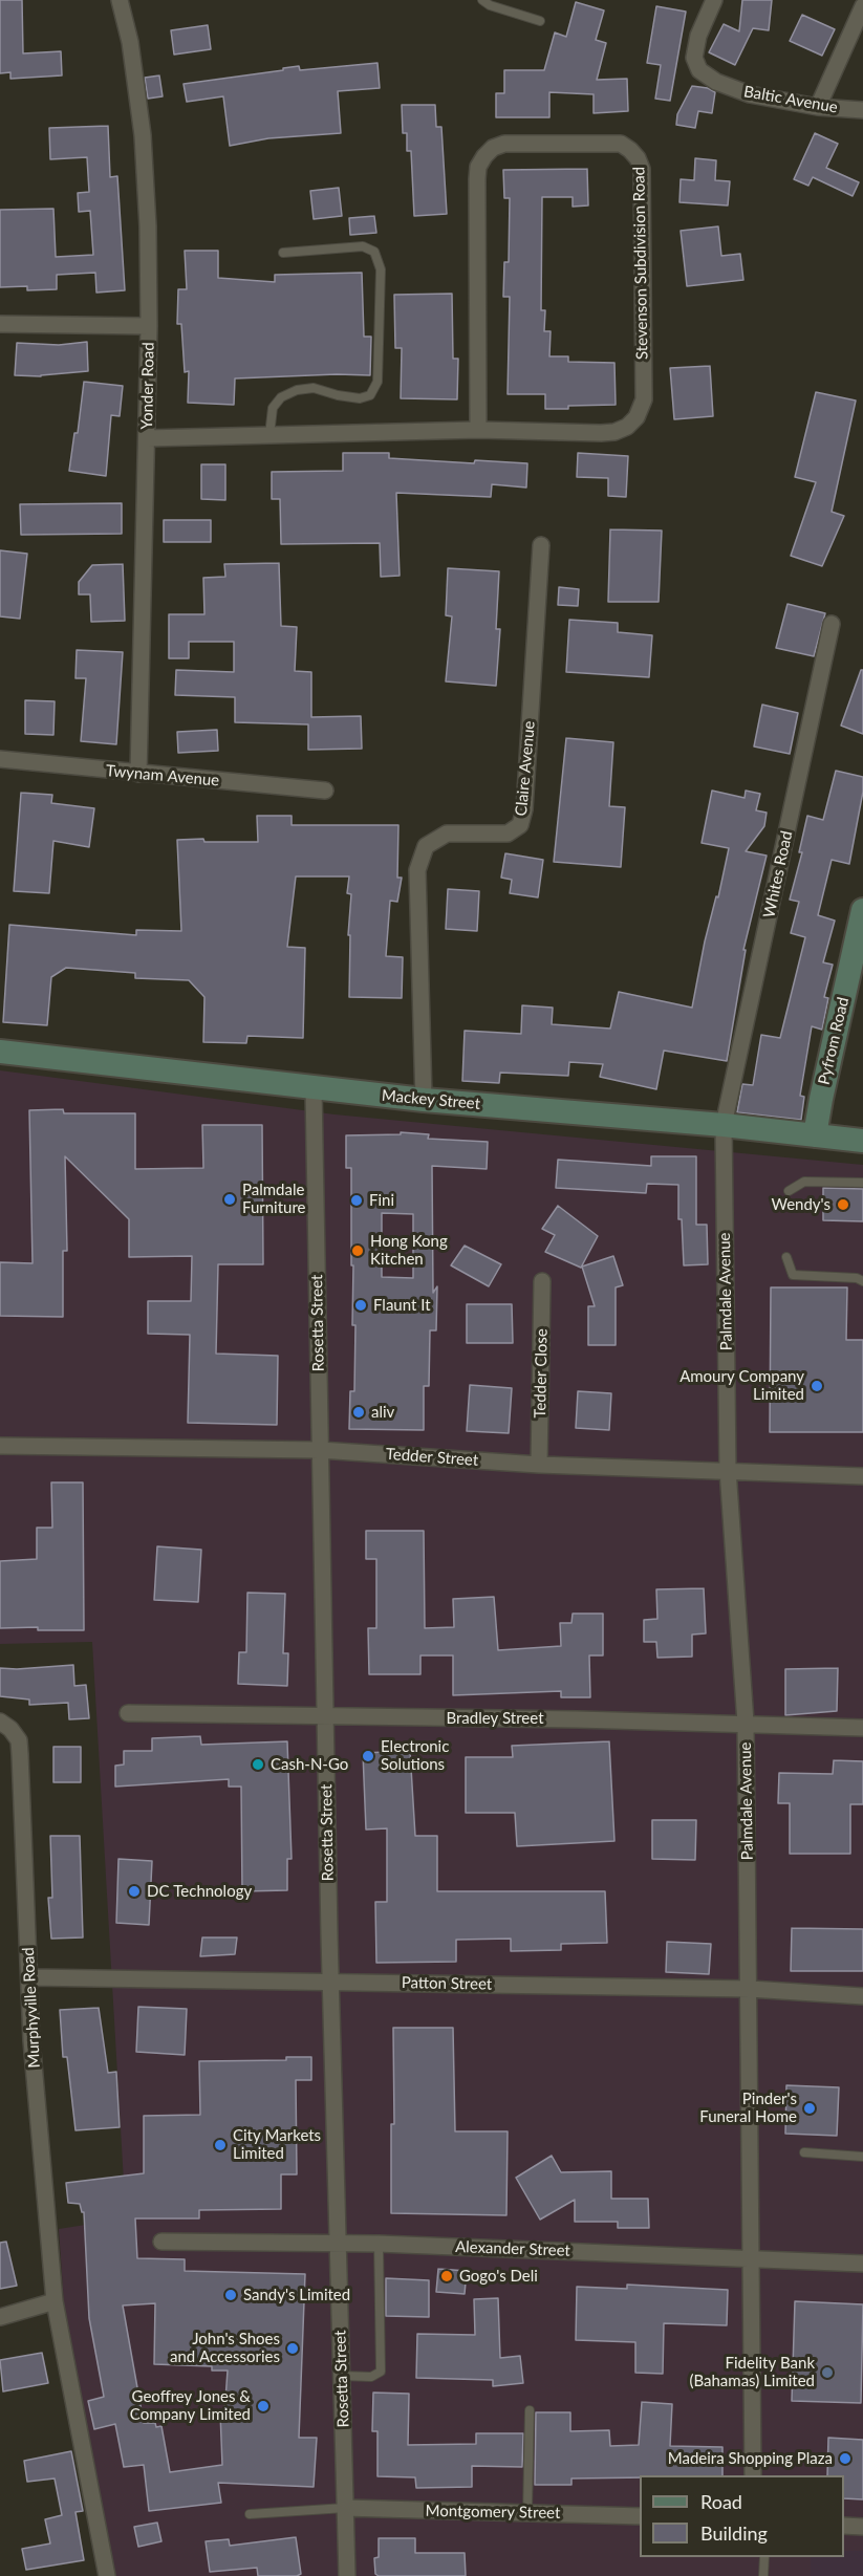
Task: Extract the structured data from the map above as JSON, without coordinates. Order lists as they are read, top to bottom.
{
  "streets": {
    "main road": ["Pyfrom Road", "Mackey Street"],
    "street": [
      "Baltic Avenue",
      "Stevenson Subdivision Road",
      "Yonder Road",
      "Claire Avenue",
      "Twynam Avenue",
      "Whites Road",
      "Palmdale Avenue",
      "Rosetta Street",
      "Tedder Close",
      "Tedder Street",
      "Bradley Street",
      "Patton Street",
      "Murphyville Road",
      "Alexander Street",
      "Montgomery Street"
    ]
  },
  "crossings": [
    ["Stevenson Subdivision Road", "Yonder Road"],
    ["Yonder Road", "Twynam Avenue"],
    ["Claire Avenue", "Mackey Street"],
    ["Whites Road", "Mackey Street"],
    ["Whites Road", "Palmdale Avenue"],
    ["Pyfrom Road", "Mackey Street"],
    ["Mackey Street", "Palmdale Avenue"],
    ["Mackey Street", "Rosetta Street"],
    ["Palmdale Avenue", "Tedder Street"],
    ["Palmdale Avenue", "Bradley Street"],
    ["Palmdale Avenue", "Patton Street"],
    ["Palmdale Avenue", "Alexander Street"],
    ["Rosetta Street", "Tedder Street"],
    ["Rosetta Street", "Bradley Street"],
    ["Rosetta Street", "Patton Street"],
    ["Rosetta Street", "Alexander Street"],
    ["Rosetta Street", "Montgomery Street"],
    ["Tedder Close", "Tedder Street"],
    ["Patton Street", "Murphyville Road"]
  ],
  "places": [
    "Palmdale Furniture",
    "Fini",
    "Wendy's",
    "Hong Kong Kitchen",
    "Flaunt It",
    "Amoury Company Limited",
    "aliv",
    "Electronic Solutions",
    "Cash-N-Go",
    "DC Technology",
    "Pinder's Funeral Home",
    "City Markets Limited",
    "Gogo's Deli",
    "Sandy's Limited",
    "John's Shoes and Accessories",
    "Fidelity Bank (Bahamas) Limited",
    "Geoffrey Jones & Company Limited",
    "Madeira Shopping Plaza"
  ],
  "legend": ["Road", "Building"]
}
